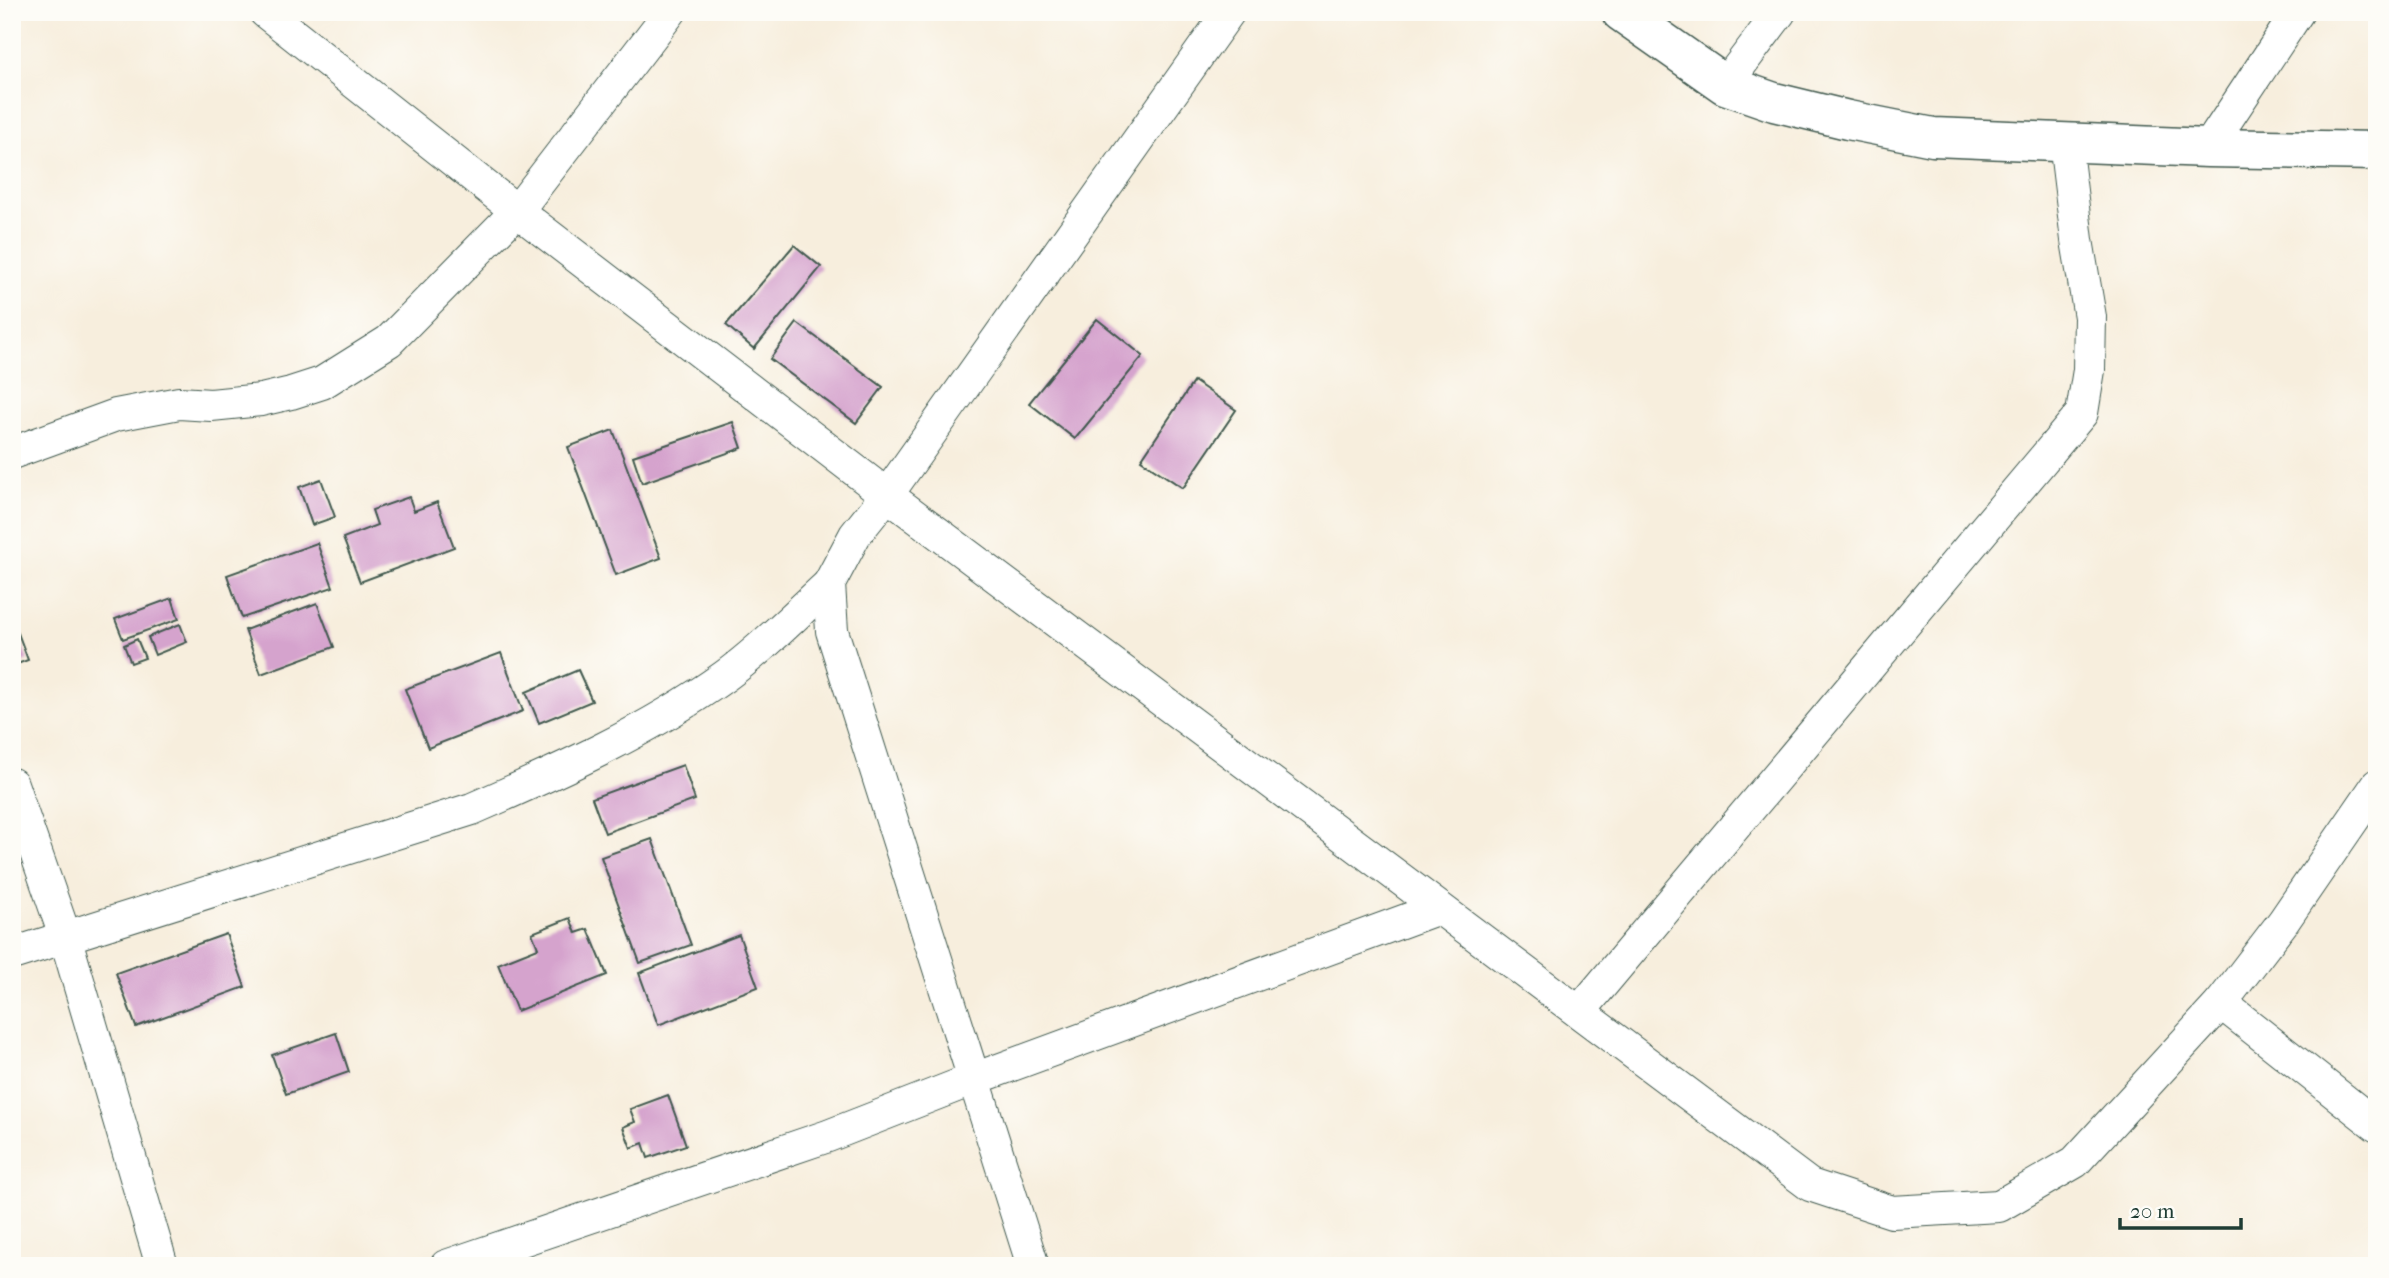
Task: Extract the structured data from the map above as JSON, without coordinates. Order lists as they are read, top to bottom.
{
  "scale_bar": "20 m"
}
